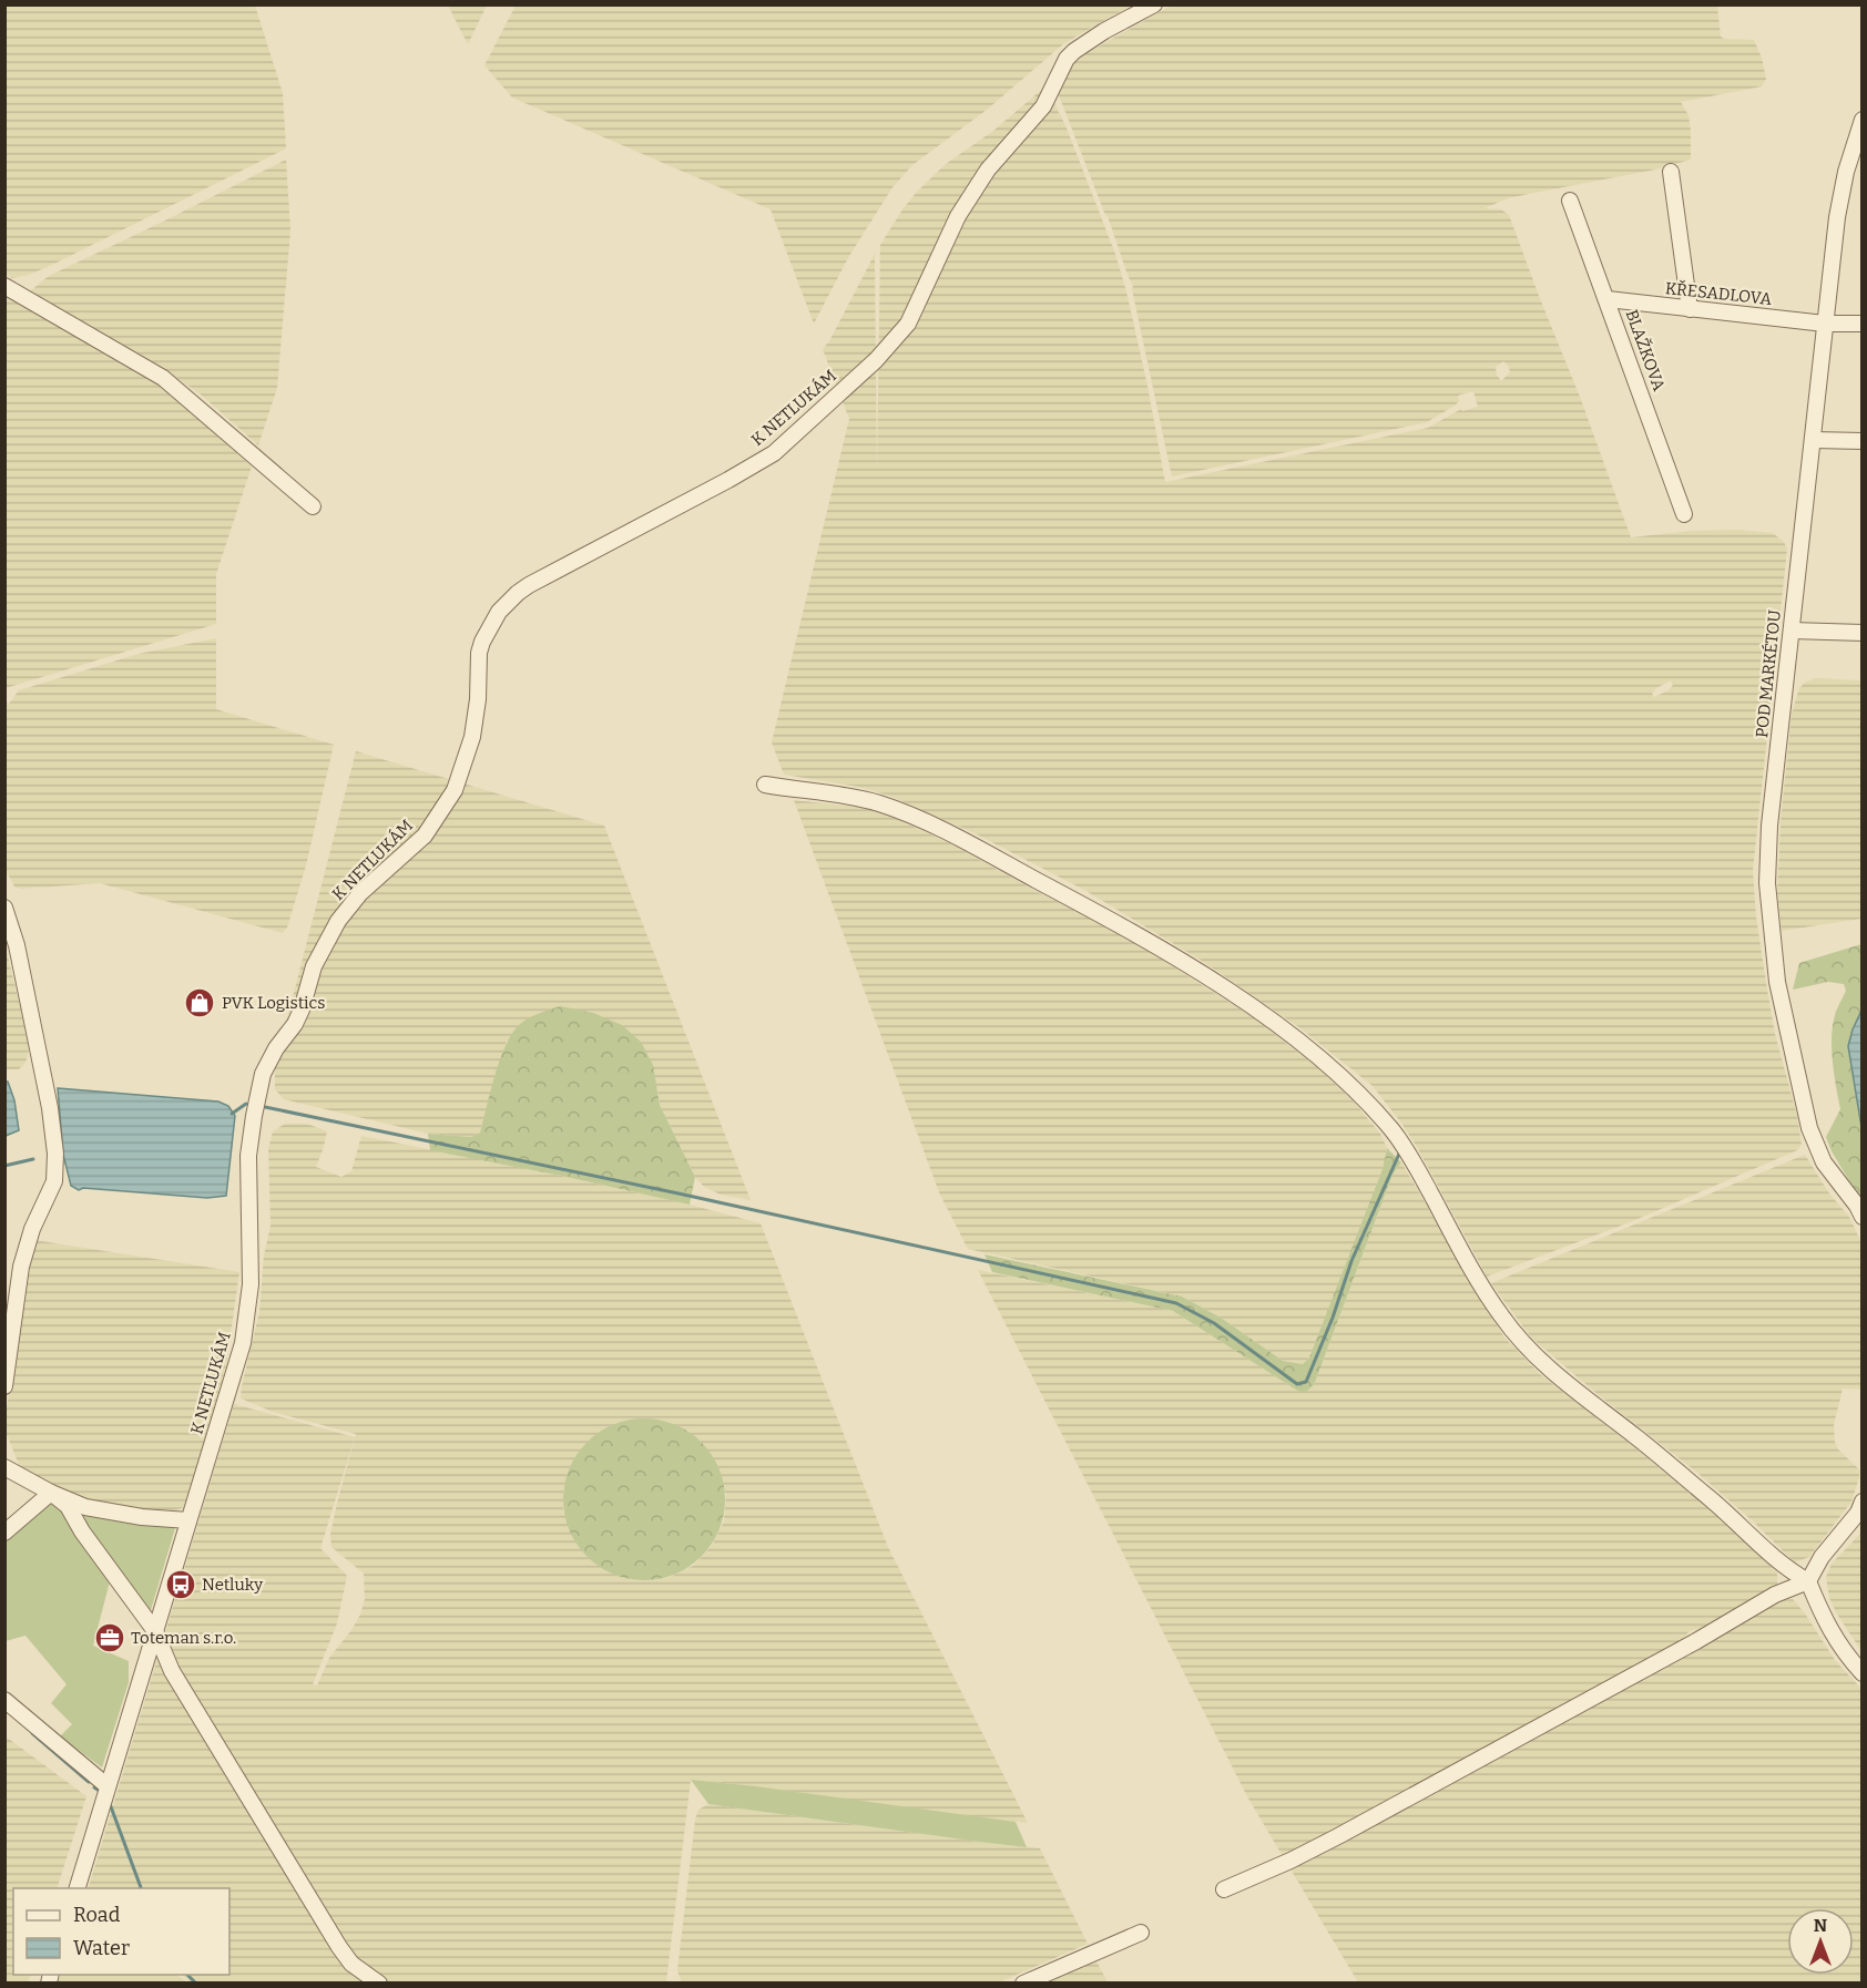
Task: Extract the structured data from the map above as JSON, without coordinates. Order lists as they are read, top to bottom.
{
  "streets": {
    "street": [
      "KŘESADLOVA",
      "BLAŽKOVA",
      "K NETLUKÁM",
      "POD MARKÉTOU"
    ]
  },
  "crossings": [
    ["KŘESADLOVA", "BLAŽKOVA"],
    ["KŘESADLOVA", "POD MARKÉTOU"]
  ],
  "places": {
    "shop": ["PVK Logistics"],
    "bus stop": ["Netluky"],
    "office": ["Toteman s.r.o."]
  },
  "legend": ["Road", "Water"],
  "north": "top"
}
